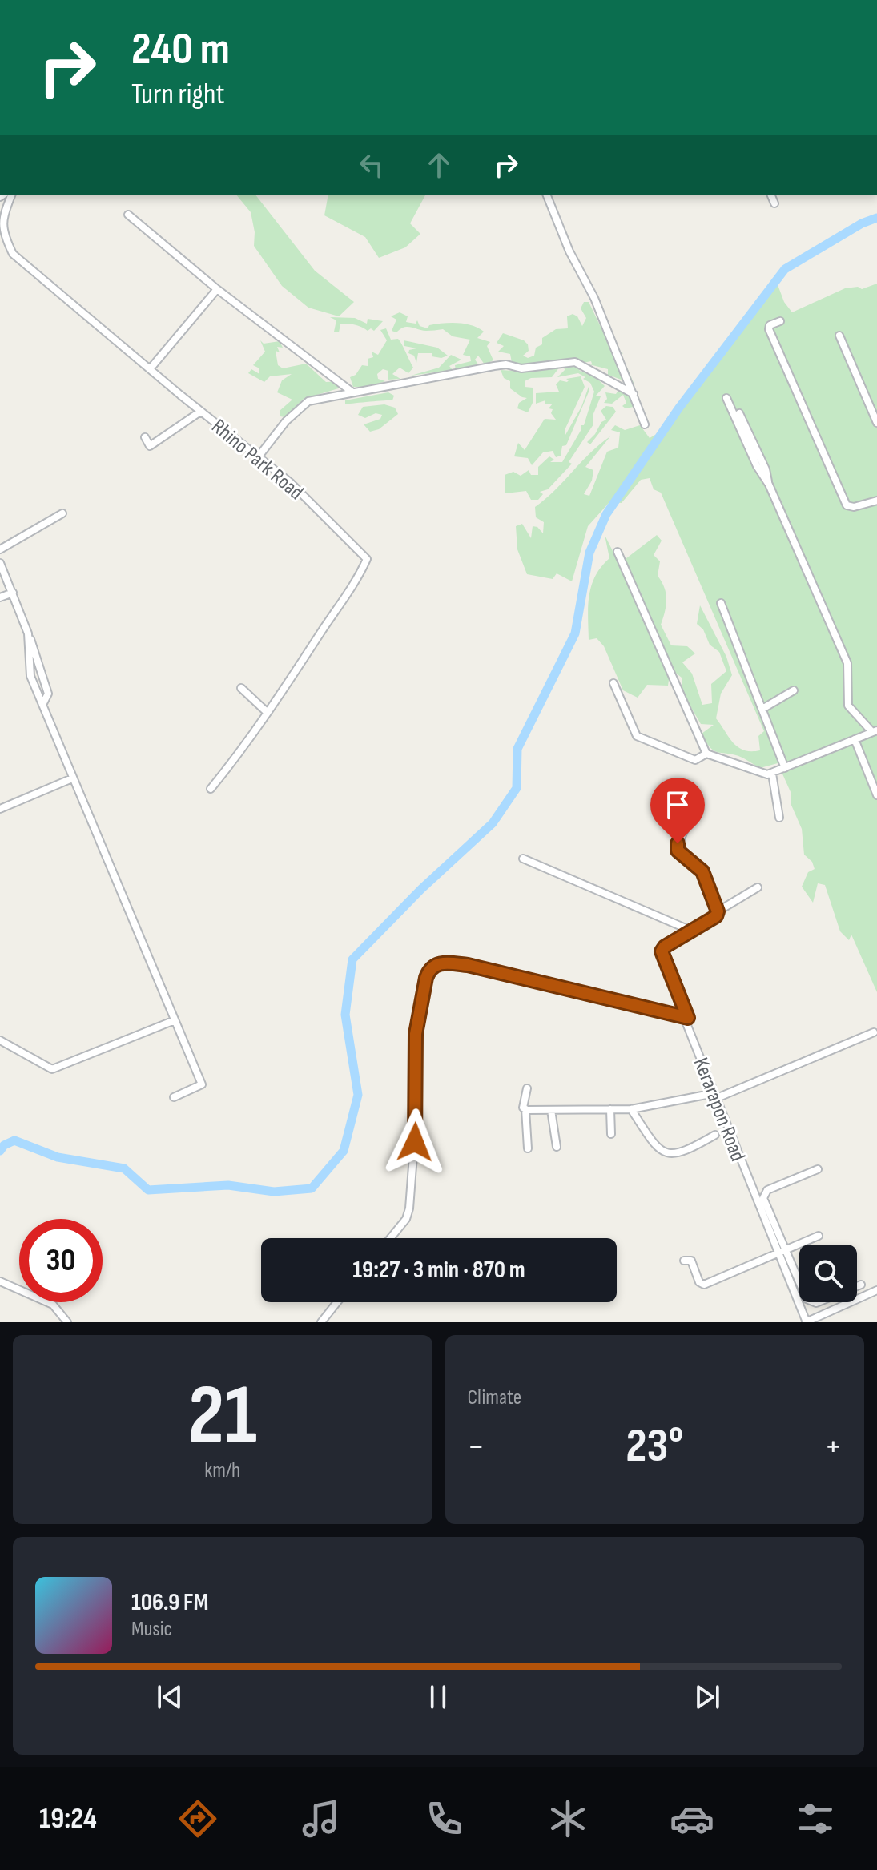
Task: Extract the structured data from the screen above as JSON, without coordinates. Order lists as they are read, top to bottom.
{
  "streets": {
    "street": ["Rhino Park Road", "Kerarapon Road"]
  },
  "page": {
    "turn": ["240 m", "Turn right"],
    "limit": "30",
    "trip": "19:27 · 3 min · 870 m",
    "tile": [
      ["21", "km/h"],
      "Climate"
    ],
    "heat": ["−", "23°", "+"],
    "song": ["106.9 FM", "Music"],
    "tabs": "19:24"
  }
}
